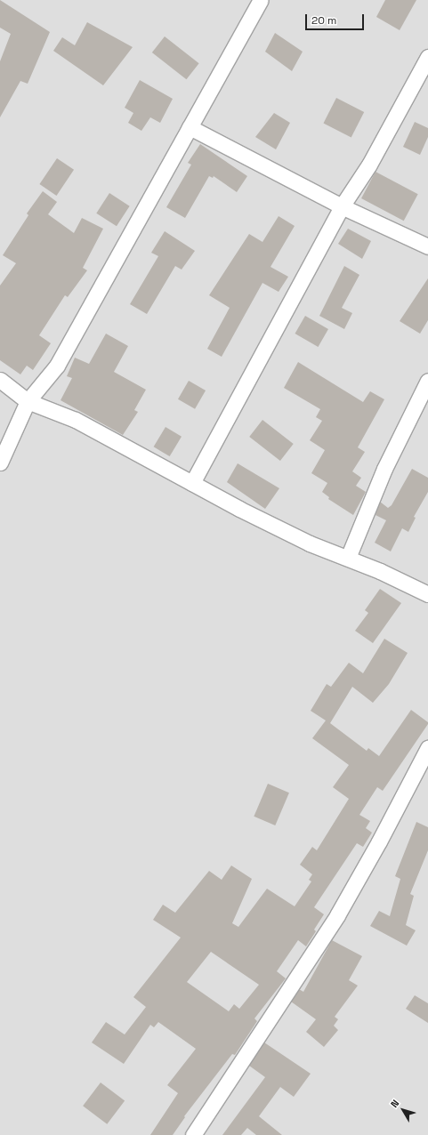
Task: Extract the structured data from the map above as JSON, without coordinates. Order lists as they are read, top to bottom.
{
  "scale_bar": "20 m",
  "north": "top left"
}
